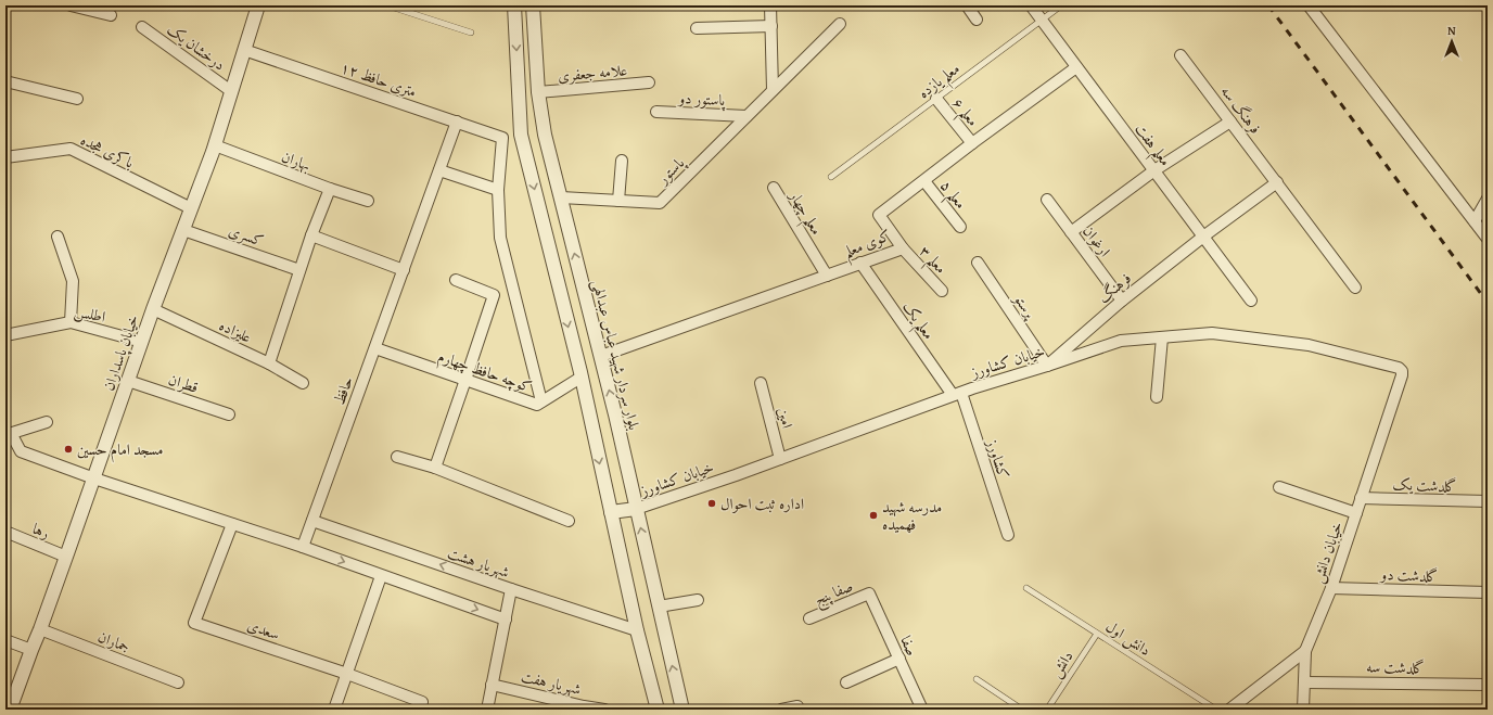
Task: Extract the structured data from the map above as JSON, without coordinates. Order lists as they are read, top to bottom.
{
  "streets": {
    "street": [
      "درخشان یک",
      "علامه جعفری",
      "۱۲ متری حافظ",
      "پاستور دو",
      "فرهنگ سه",
      "معلم ۶",
      "معلم هفت",
      "باکری هجده",
      "بهاران",
      "پاستور",
      "معلم ۵",
      "معلم چهار",
      "کسری",
      "ارغوان",
      "کوی معلم",
      "معلم ۳",
      "فرهنگ",
      "پرستو",
      "اطلس",
      "معلم یک",
      "علیزاده",
      "خیابان پاسداران",
      "بلوار سردار شهید عباس عبدالهی",
      "خیابان کشاورز",
      "کوچه حافظ چهارم",
      "قطران",
      "حافظ",
      "امین",
      "کشاورز",
      "گلدشت یک",
      "رها",
      "خیابان دانش",
      "شهریار هشت",
      "گلدشت دو",
      "صفا پنج",
      "سعدی",
      "جماران",
      "صفا",
      "گلدشت سه",
      "شهریار هفت"
    ],
    "lane": ["معلم یازده", "دانش اول", "دانش"]
  },
  "crossings": [
    ["درخشان یک", "خیابان پاسداران"],
    ["علامه جعفری", "بلوار سردار شهید عباس عبدالهی"],
    ["۱۲ متری حافظ", "خیابان پاسداران"],
    ["۱۲ متری حافظ", "حافظ"],
    ["معلم یازده", "معلم ۶"],
    ["معلم یازده", "معلم هفت"],
    ["پاستور دو", "پاستور"],
    ["معلم ۶", "کوی معلم"],
    ["معلم هفت", "کوی معلم"],
    ["معلم هفت", "فرهنگ"],
    ["باکری هجده", "خیابان پاسداران"],
    ["بهاران", "خیابان پاسداران"],
    ["پاستور", "بلوار سردار شهید عباس عبدالهی"],
    ["معلم ۵", "کوی معلم"],
    ["معلم چهار", "کوی معلم"],
    ["کسری", "خیابان پاسداران"],
    ["ارغوان", "فرهنگ"],
    ["کوی معلم", "معلم ۳"],
    ["کوی معلم", "معلم یک"],
    ["کوی معلم", "بلوار سردار شهید عباس عبدالهی"],
    ["فرهنگ", "پرستو"],
    ["فرهنگ", "خیابان کشاورز"],
    ["پرستو", "خیابان کشاورز"],
    ["اطلس", "خیابان پاسداران"],
    ["معلم یک", "خیابان کشاورز"],
    ["معلم یک", "کشاورز"],
    ["علیزاده", "خیابان پاسداران"],
    ["خیابان پاسداران", "قطران"],
    ["خیابان پاسداران", "رها"],
    ["خیابان پاسداران", "جماران"],
    ["بلوار سردار شهید عباس عبدالهی", "خیابان کشاورز"],
    ["خیابان کشاورز", "امین"],
    ["خیابان کشاورز", "کشاورز"],
    ["خیابان کشاورز", "خیابان دانش"],
    ["کوچه حافظ چهارم", "حافظ"],
    ["حافظ", "شهریار هشت"],
    ["گلدشت یک", "خیابان دانش"],
    ["خیابان دانش", "گلدشت دو"],
    ["صفا پنج", "صفا"],
    ["دانش اول", "دانش"]
  ],
  "places": ["مسجد امام حسین", "اداره ثبت احوال", "مدرسه شهید فهمیده"],
  "north": "top"
}
